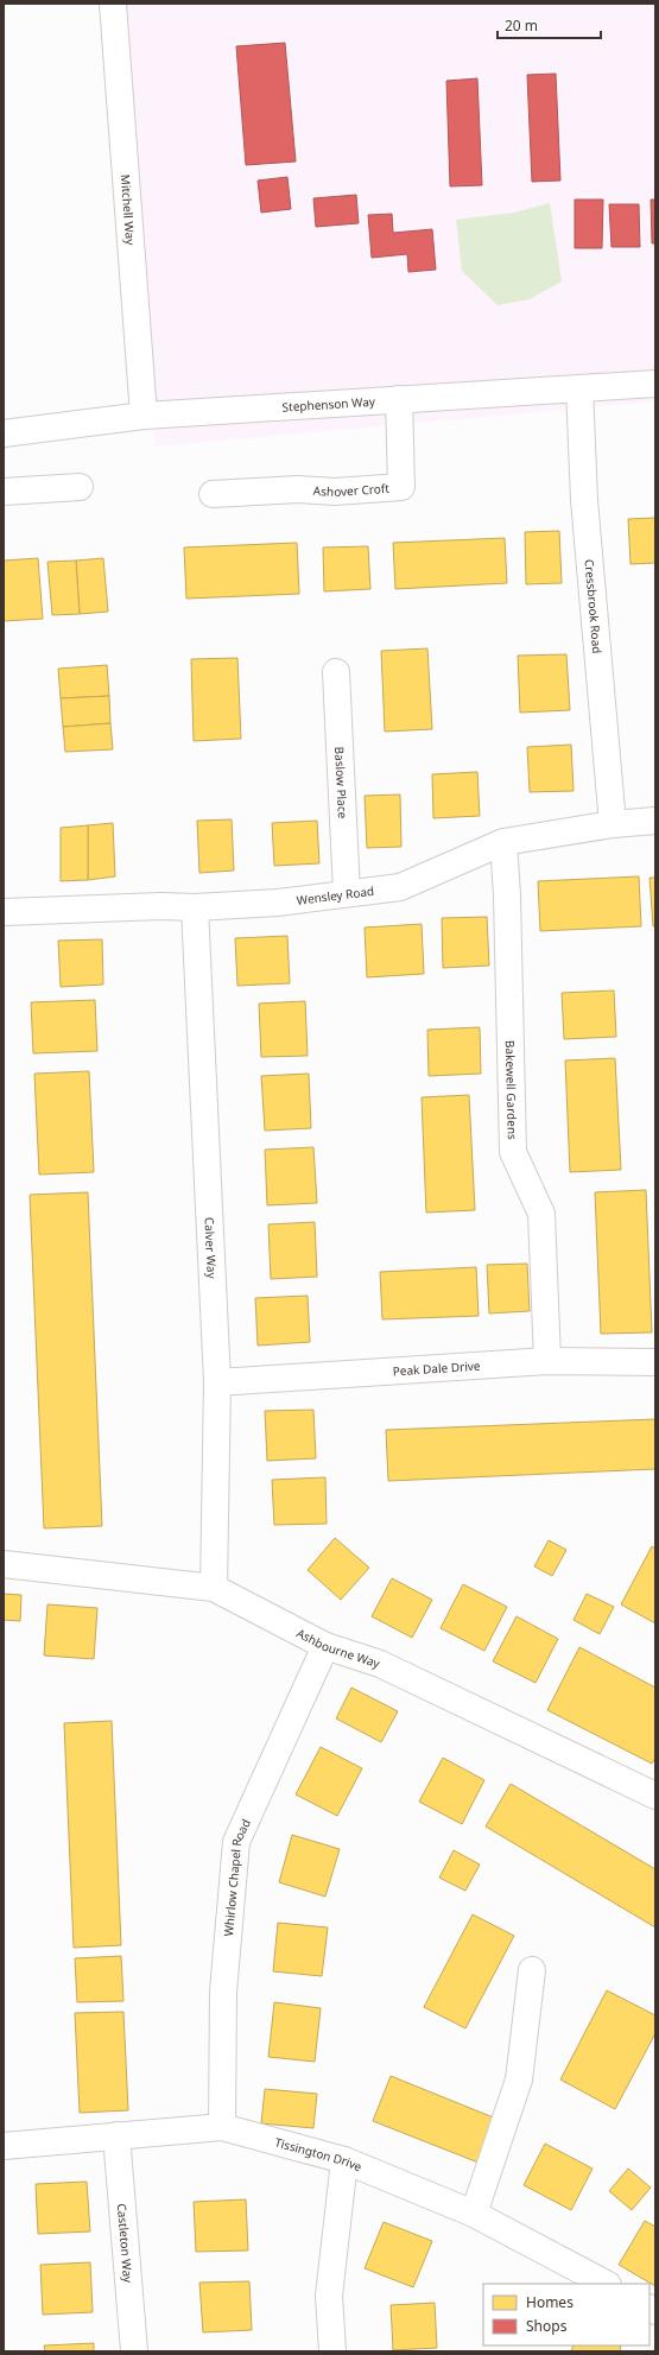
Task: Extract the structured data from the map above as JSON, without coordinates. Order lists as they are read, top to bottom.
{
  "streets": {
    "street": [
      "Mitchell Way",
      "Stephenson Way",
      "Ashover Croft",
      "Cressbrook Road",
      "Baslow Place",
      "Wensley Road",
      "Bakewell Gardens",
      "Calver Way",
      "Peak Dale Drive",
      "Ashbourne Way",
      "Whirlow Chapel Road",
      "Tissington Drive",
      "Castleton Way"
    ]
  },
  "crossings": [
    ["Mitchell Way", "Stephenson Way"],
    ["Stephenson Way", "Ashover Croft"],
    ["Stephenson Way", "Cressbrook Road"],
    ["Cressbrook Road", "Wensley Road"],
    ["Baslow Place", "Wensley Road"],
    ["Wensley Road", "Bakewell Gardens"],
    ["Wensley Road", "Calver Way"],
    ["Bakewell Gardens", "Peak Dale Drive"],
    ["Calver Way", "Peak Dale Drive"],
    ["Calver Way", "Ashbourne Way"],
    ["Ashbourne Way", "Whirlow Chapel Road"],
    ["Whirlow Chapel Road", "Tissington Drive"],
    ["Tissington Drive", "Castleton Way"]
  ],
  "legend": ["Homes", "Shops"],
  "scale_bar": "20 m"
}
